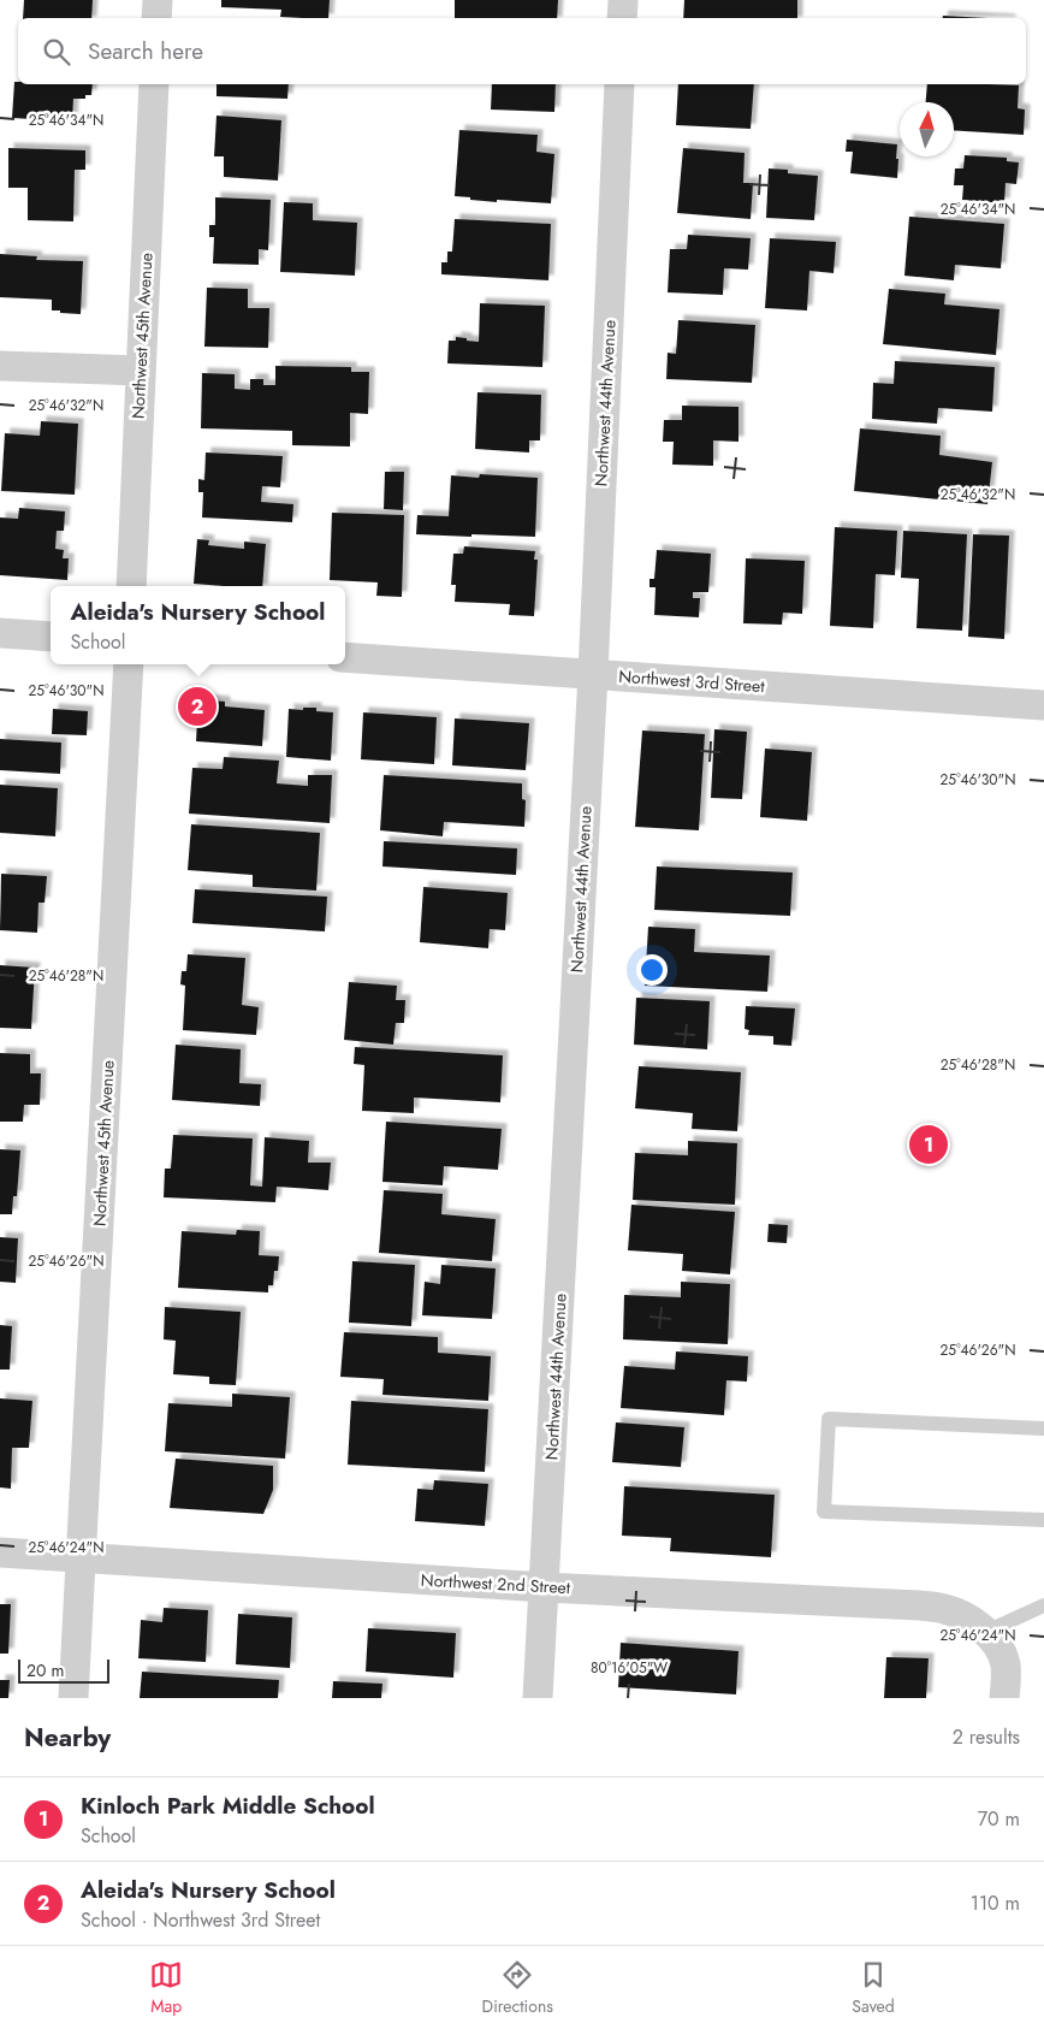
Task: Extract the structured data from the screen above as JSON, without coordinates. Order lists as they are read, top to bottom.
{
  "streets": {
    "street": [
      "Northwest 45th Avenue",
      "Northwest 44th Avenue",
      "Northwest 3rd Street",
      "Northwest 2nd Street"
    ]
  },
  "crossings": [
    ["Northwest 45th Avenue", "Northwest 2nd Street"],
    ["Northwest 44th Avenue", "Northwest 3rd Street"],
    ["Northwest 44th Avenue", "Northwest 2nd Street"]
  ],
  "scale_bar": "20 m",
  "north": "top",
  "page": {
    "search": "Search here",
    "popup": ["Aleida's Nursery School", "School"],
    "pins": ["2", "1"],
    "scale": "20 m",
    "heading": ["Nearby", "2 results"],
    "list": [
      {
        "mark": "1",
        "name": "Kinloch Park Middle School",
        "note": "School",
        "value": "70 m"
      },
      {
        "mark": "2",
        "name": "Aleida's Nursery School",
        "note": "School · Northwest 3rd Street",
        "value": "110 m"
      }
    ],
    "nav": ["Map", "Directions", "Saved"]
  },
  "coordinates": [
    "25°46'34\"N",
    "25°46'32\"N",
    "25°46'30\"N",
    "25°46'28\"N",
    "25°46'26\"N",
    "25°46'24\"N",
    "80°16'05\"W"
  ]
}
